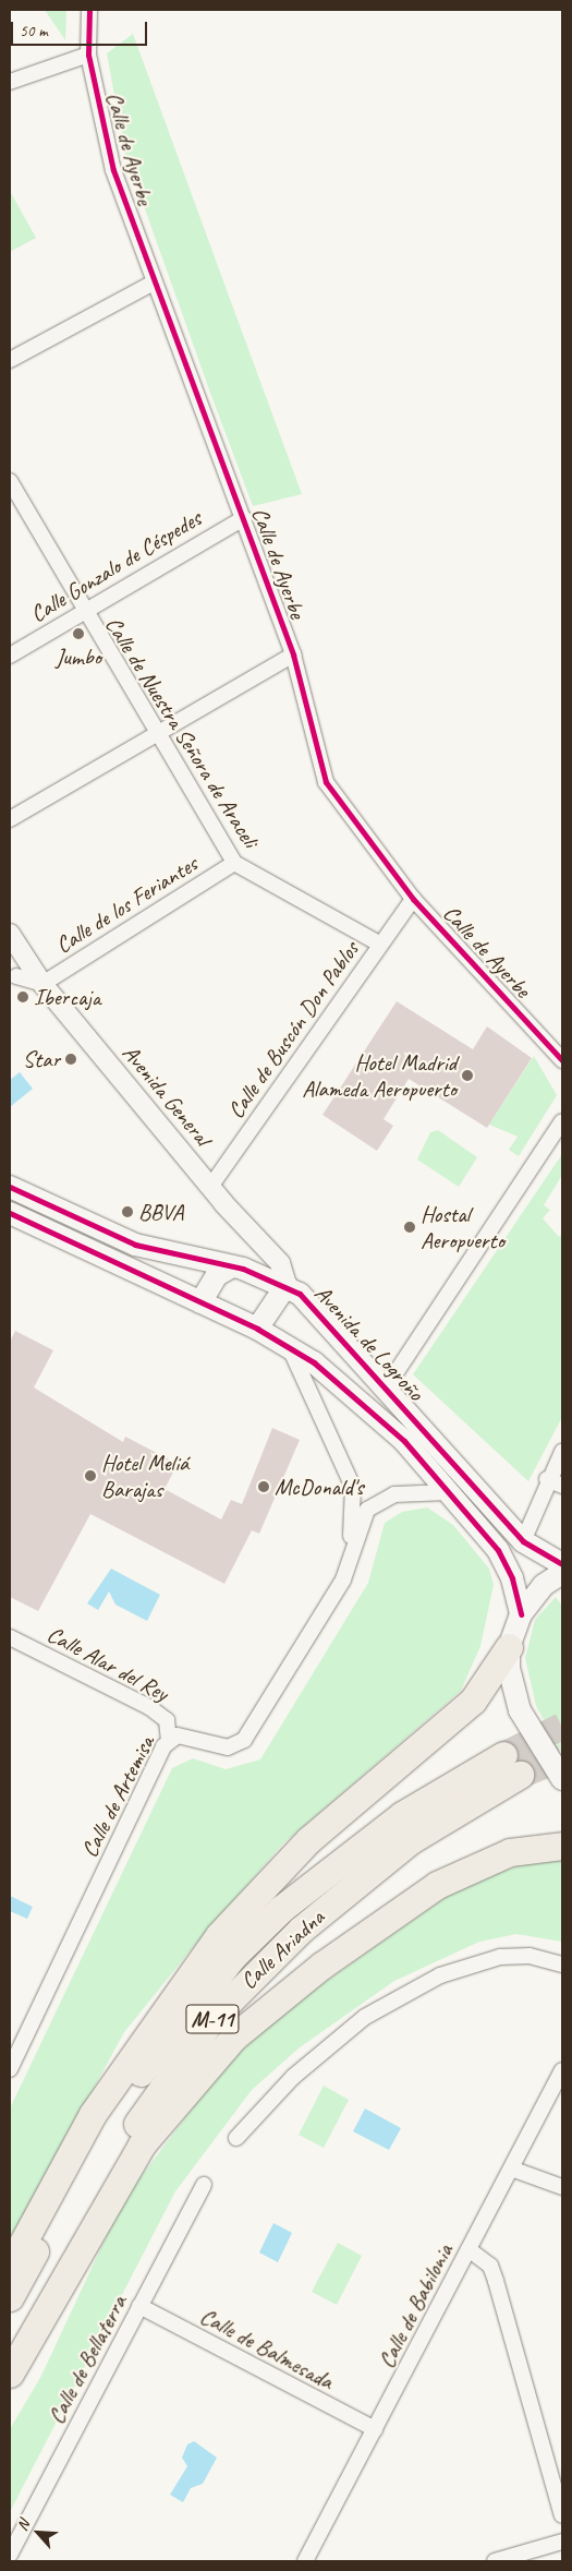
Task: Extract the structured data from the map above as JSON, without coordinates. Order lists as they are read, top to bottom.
{
  "streets": {
    "highway": ["Calle Ariadna", "M-11"],
    "main road": ["Avenida de Logroño"],
    "street": [
      "Calle de Ayerbe",
      "Calle Gonzalo de Céspedes",
      "Calle de Nuestra Señora de Araceli",
      "Calle de los Feriantes",
      "Calle de Buscón Don Pablos",
      "Avenida General",
      "Calle Alar del Rey",
      "Calle de Artemisa",
      "Calle de Babilonia",
      "Calle de Balmesada",
      "Calle de Bellaterra"
    ]
  },
  "crossings": [
    ["Calle de Ayerbe", "Calle Gonzalo de Céspedes"],
    ["Calle de Ayerbe", "Calle de Buscón Don Pablos"],
    ["Calle Gonzalo de Céspedes", "Calle de Nuestra Señora de Araceli"],
    ["Calle de Nuestra Señora de Araceli", "Calle de los Feriantes"],
    ["Calle de Nuestra Señora de Araceli", "Calle de Buscón Don Pablos"],
    ["Calle de los Feriantes", "Avenida General"],
    ["Calle de Buscón Don Pablos", "Avenida General"],
    ["Avenida General", "Avenida de Logroño"],
    ["Avenida de Logroño", "Calle de Artemisa"],
    ["Calle Alar del Rey", "Calle de Artemisa"],
    ["Calle de Babilonia", "Calle de Balmesada"],
    ["Calle de Balmesada", "Calle de Bellaterra"]
  ],
  "places": [
    "Jumbo",
    "Ibercaja",
    "Star",
    "Hotel Madrid Alameda Aeropuerto",
    "BBVA",
    "Hostal Aeropuerto",
    "Hotel Meliá Barajas",
    "McDonald's"
  ],
  "scale_bar": "50 m",
  "north": "top left"
}
